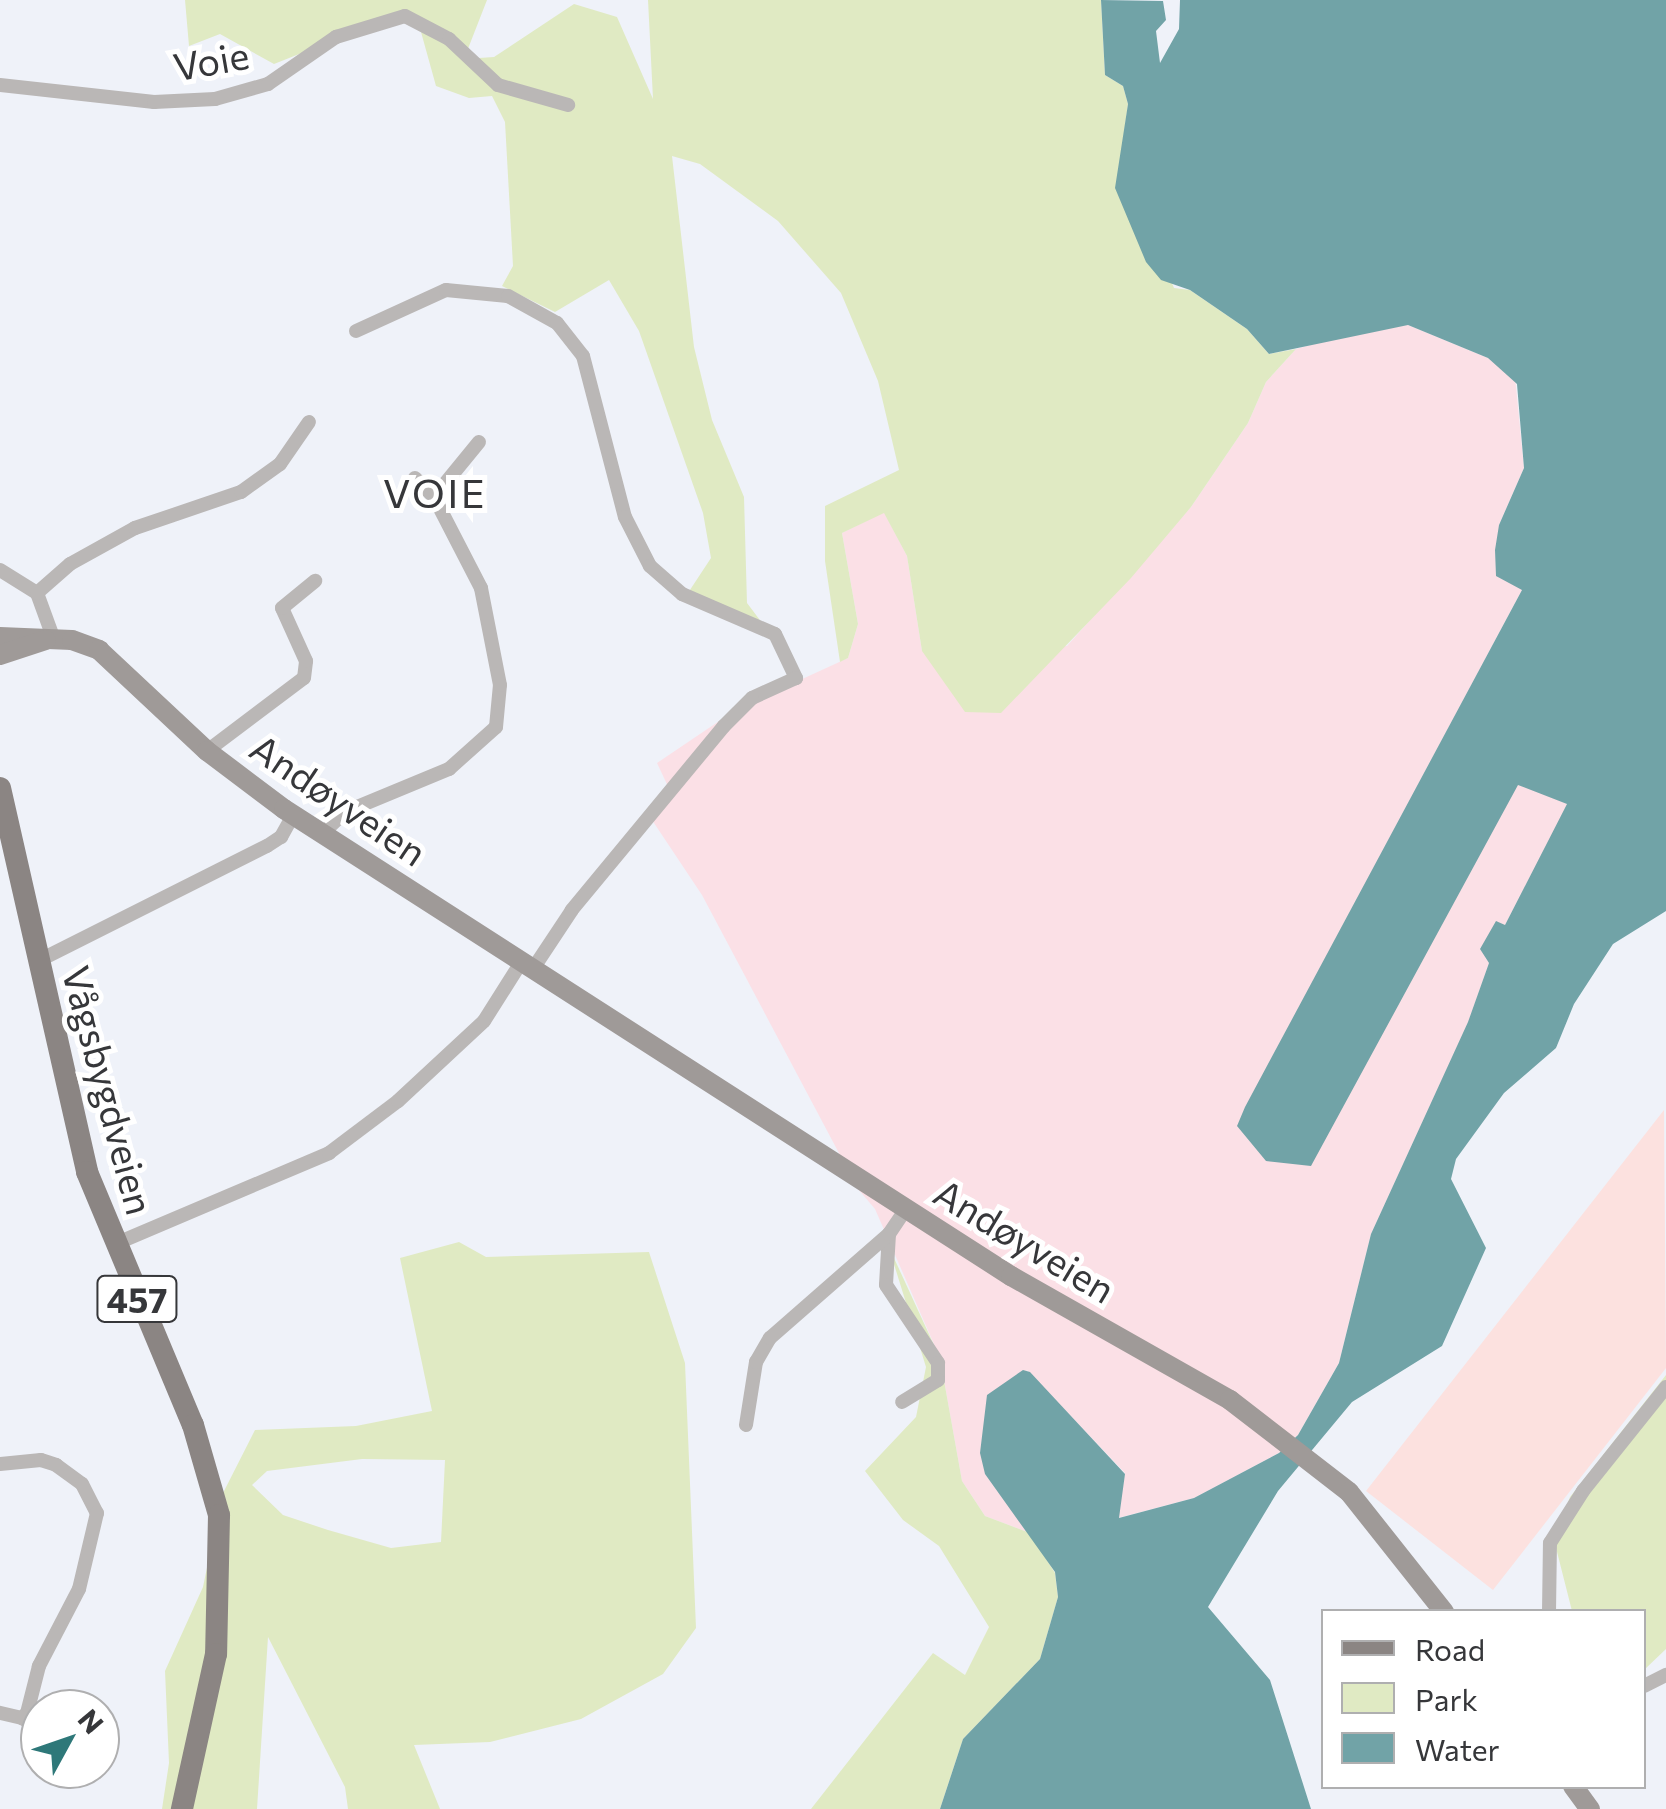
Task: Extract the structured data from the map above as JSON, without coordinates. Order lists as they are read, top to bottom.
{
  "streets": {
    "main road": ["Vågsbygdveien", "457"],
    "street": ["Voie", "Andøyveien"]
  },
  "districts": ["VOIE"],
  "legend": ["Road", "Park", "Water"],
  "north": "top right"
}
